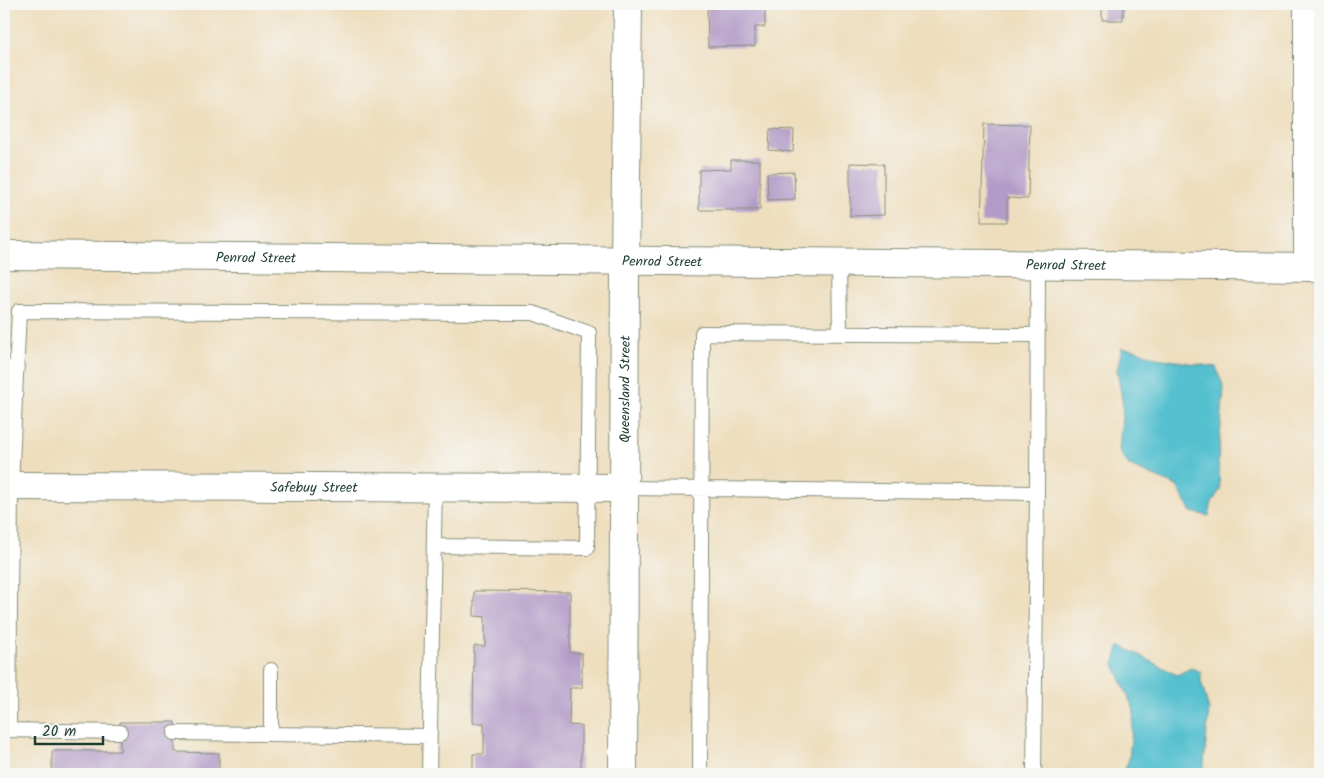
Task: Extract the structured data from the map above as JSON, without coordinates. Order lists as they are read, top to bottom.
{
  "streets": {
    "street": ["Penrod Street", "Queensland Street", "Safebuy Street"]
  },
  "crossings": [
    ["Penrod Street", "Queensland Street"],
    ["Queensland Street", "Safebuy Street"]
  ],
  "scale_bar": "20 m"
}
